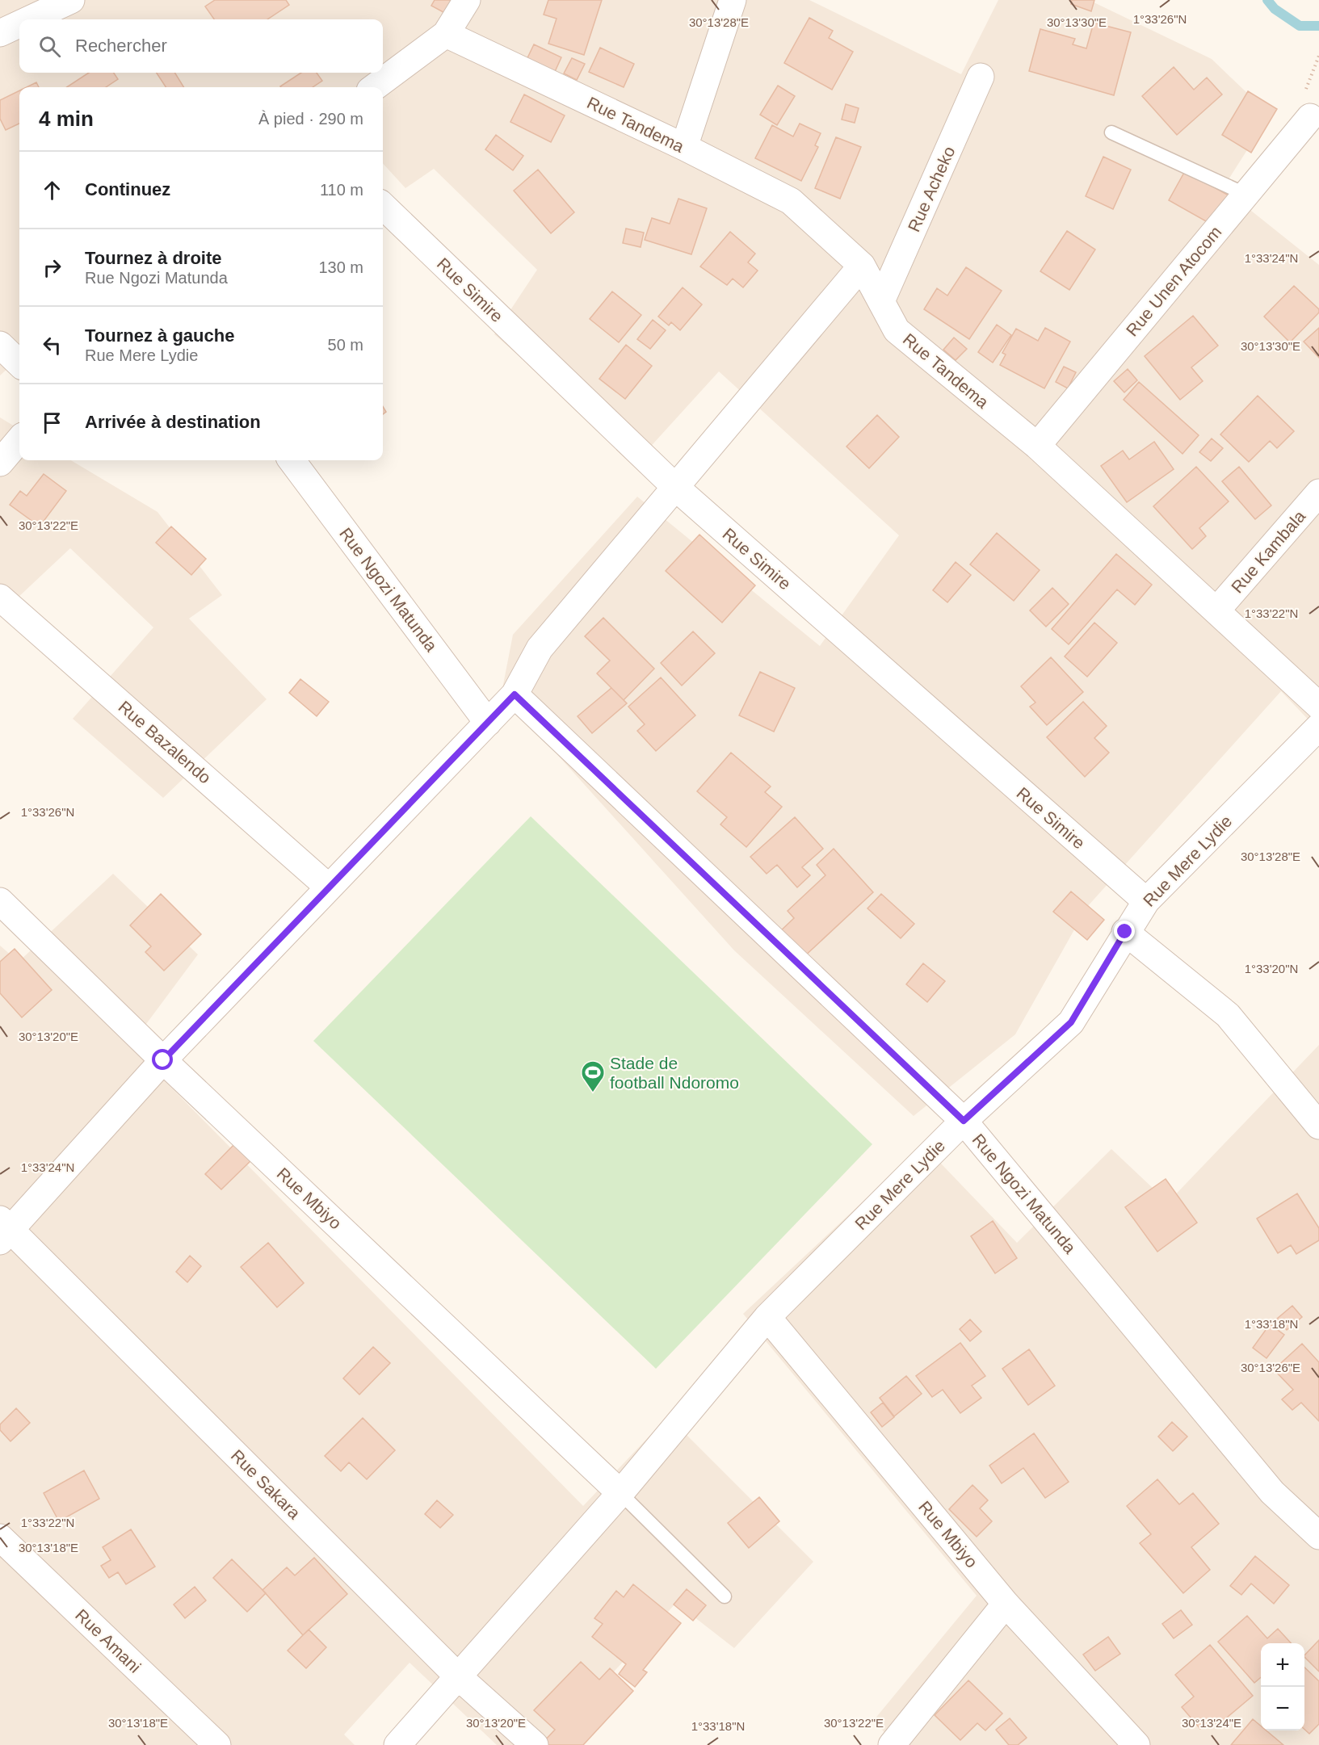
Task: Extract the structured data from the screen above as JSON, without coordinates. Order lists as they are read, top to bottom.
{
  "streets": {
    "street": [
      "Rue Tandema",
      "Rue Acheko",
      "Rue Unen Atocom",
      "Rue Simire",
      "Rue Kambala",
      "Rue Ngozi Matunda",
      "Rue Bazalendo",
      "Rue Mere Lydie",
      "Rue Mbiyo",
      "Rue Sakara",
      "Rue Amani"
    ]
  },
  "crossings": [
    ["Rue Tandema", "Rue Acheko"],
    ["Rue Tandema", "Rue Unen Atocom"],
    ["Rue Tandema", "Rue Kambala"],
    ["Rue Simire", "Rue Mere Lydie"],
    ["Rue Ngozi Matunda", "Rue Mere Lydie"],
    ["Rue Mere Lydie", "Rue Mbiyo"],
    ["Rue Mere Lydie", "Rue Sakara"]
  ],
  "places": {
    "sports": ["Stade de football Ndoromo"]
  },
  "page": {
    "search": "Rechercher",
    "heading": ["4 min", "À pied · 290 m"],
    "list": [
      ["Continuez", "110 m"],
      ["Tournez à droite", "Rue Ngozi Matunda", "130 m"],
      ["Tournez à gauche", "Rue Mere Lydie", "50 m"],
      "Arrivée à destination"
    ],
    "map_buttons": ["+", "−"]
  },
  "coordinates": [
    "1°33'26\"N",
    "30°13'28\"E",
    "30°13'30\"E",
    "1°33'24\"N",
    "30°13'22\"E",
    "1°33'22\"N",
    "1°33'20\"N",
    "30°13'20\"E",
    "1°33'18\"N",
    "30°13'26\"E",
    "30°13'18\"E",
    "30°13'24\"E"
  ]
}
